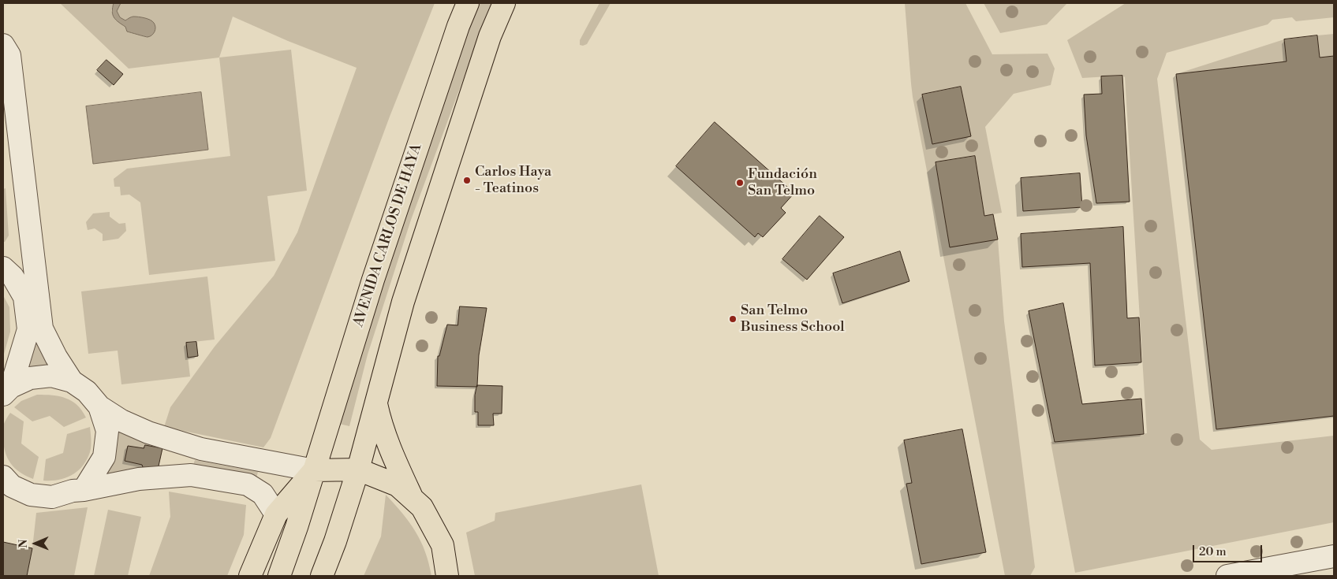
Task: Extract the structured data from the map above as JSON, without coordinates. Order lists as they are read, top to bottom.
{
  "streets": {
    "main road": ["AVENIDA CARLOS DE HAYA"]
  },
  "places": ["Carlos Haya - Teatinos", "Fundación San Telmo", "San Telmo Business School"],
  "scale_bar": "20 m",
  "north": "left"
}
